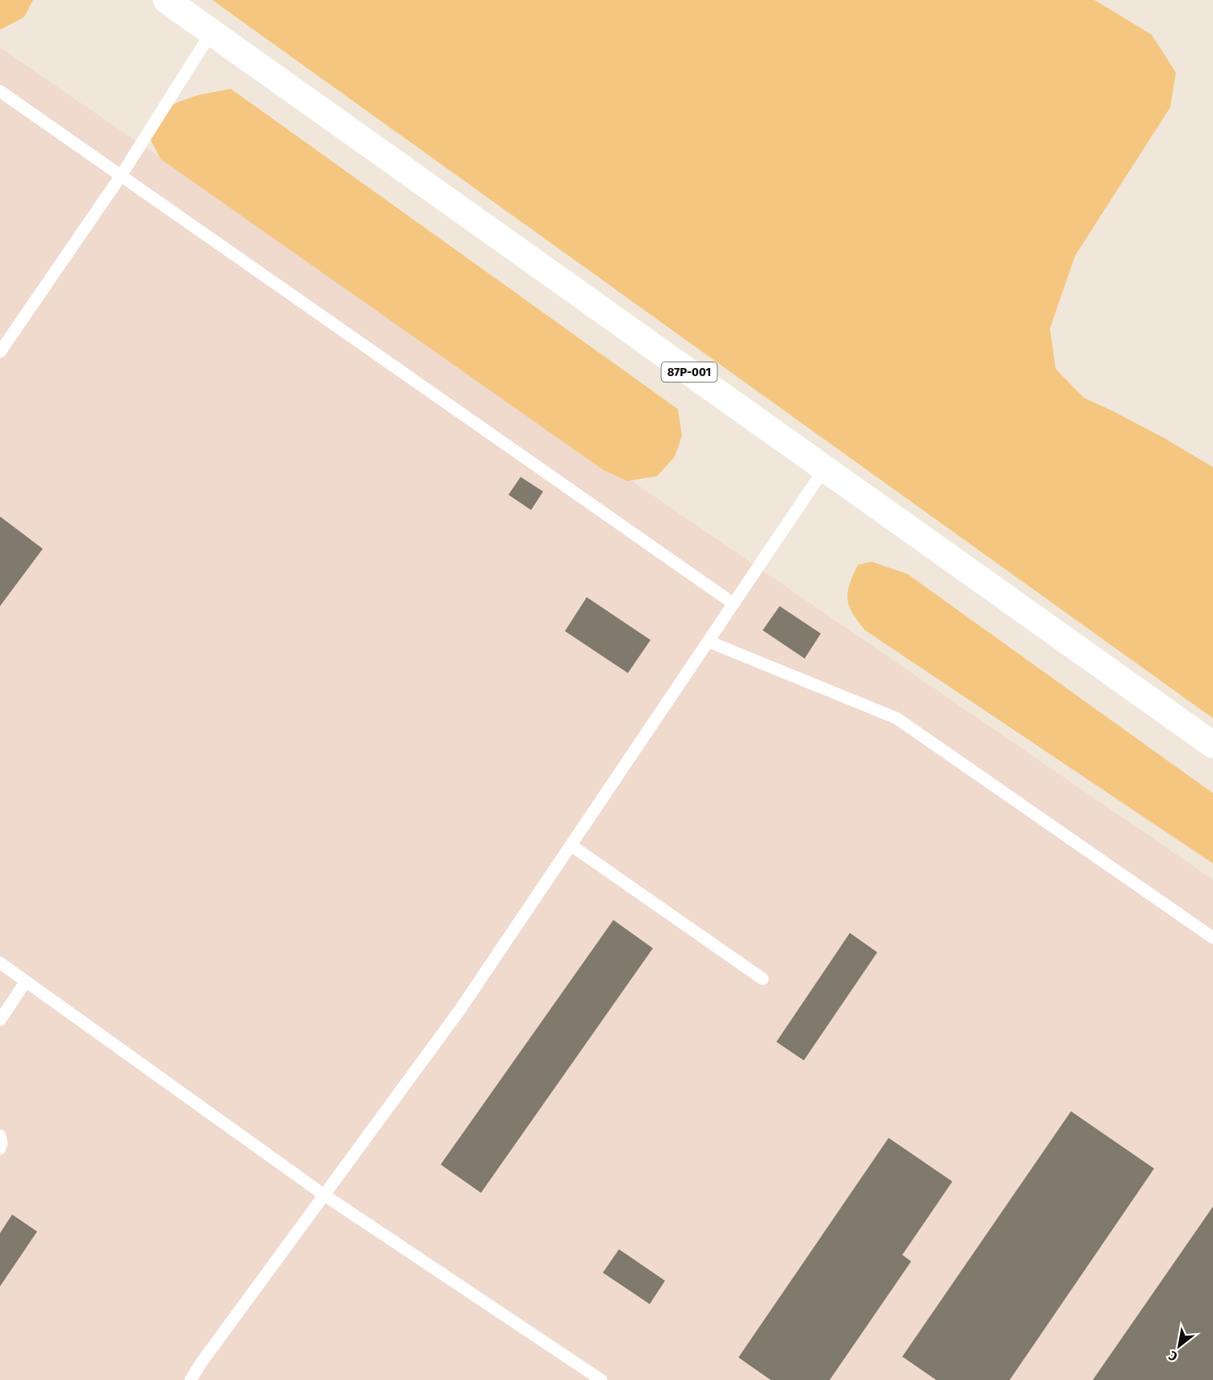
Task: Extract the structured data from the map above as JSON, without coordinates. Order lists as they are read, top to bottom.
{
  "streets": {
    "main road": ["87Р-001"]
  },
  "north": "bottom left"
}
